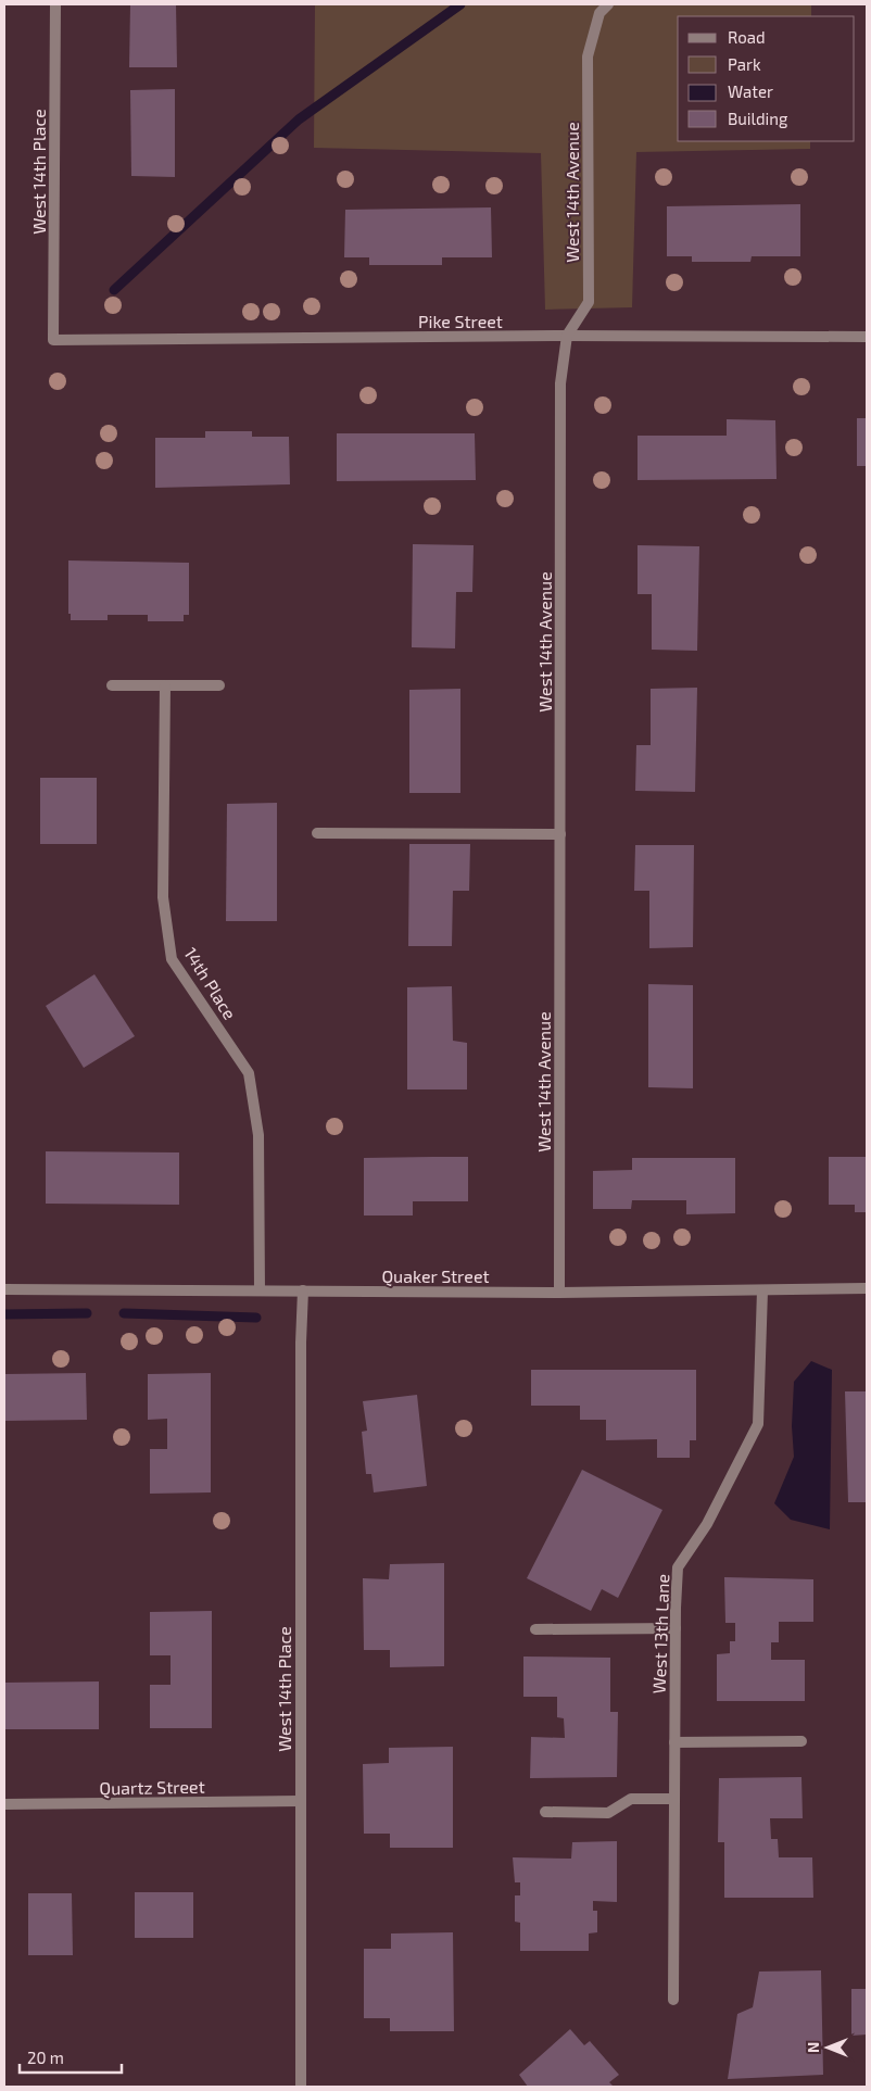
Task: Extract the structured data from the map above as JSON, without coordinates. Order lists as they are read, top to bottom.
{
  "streets": {
    "street": [
      "West 14th Place",
      "West 14th Avenue",
      "Pike Street",
      "14th Place",
      "Quaker Street",
      "West 13th Lane",
      "Quartz Street"
    ]
  },
  "crossings": [
    ["West 14th Place", "Pike Street"],
    ["West 14th Place", "Quaker Street"],
    ["West 14th Place", "Quartz Street"],
    ["West 14th Avenue", "Pike Street"],
    ["West 14th Avenue", "Quaker Street"],
    ["14th Place", "Quaker Street"],
    ["Quaker Street", "West 13th Lane"]
  ],
  "legend": [
    "Road",
    "Park",
    "Water",
    "Building"
  ],
  "scale_bar": "20 m",
  "north": "left"
}
